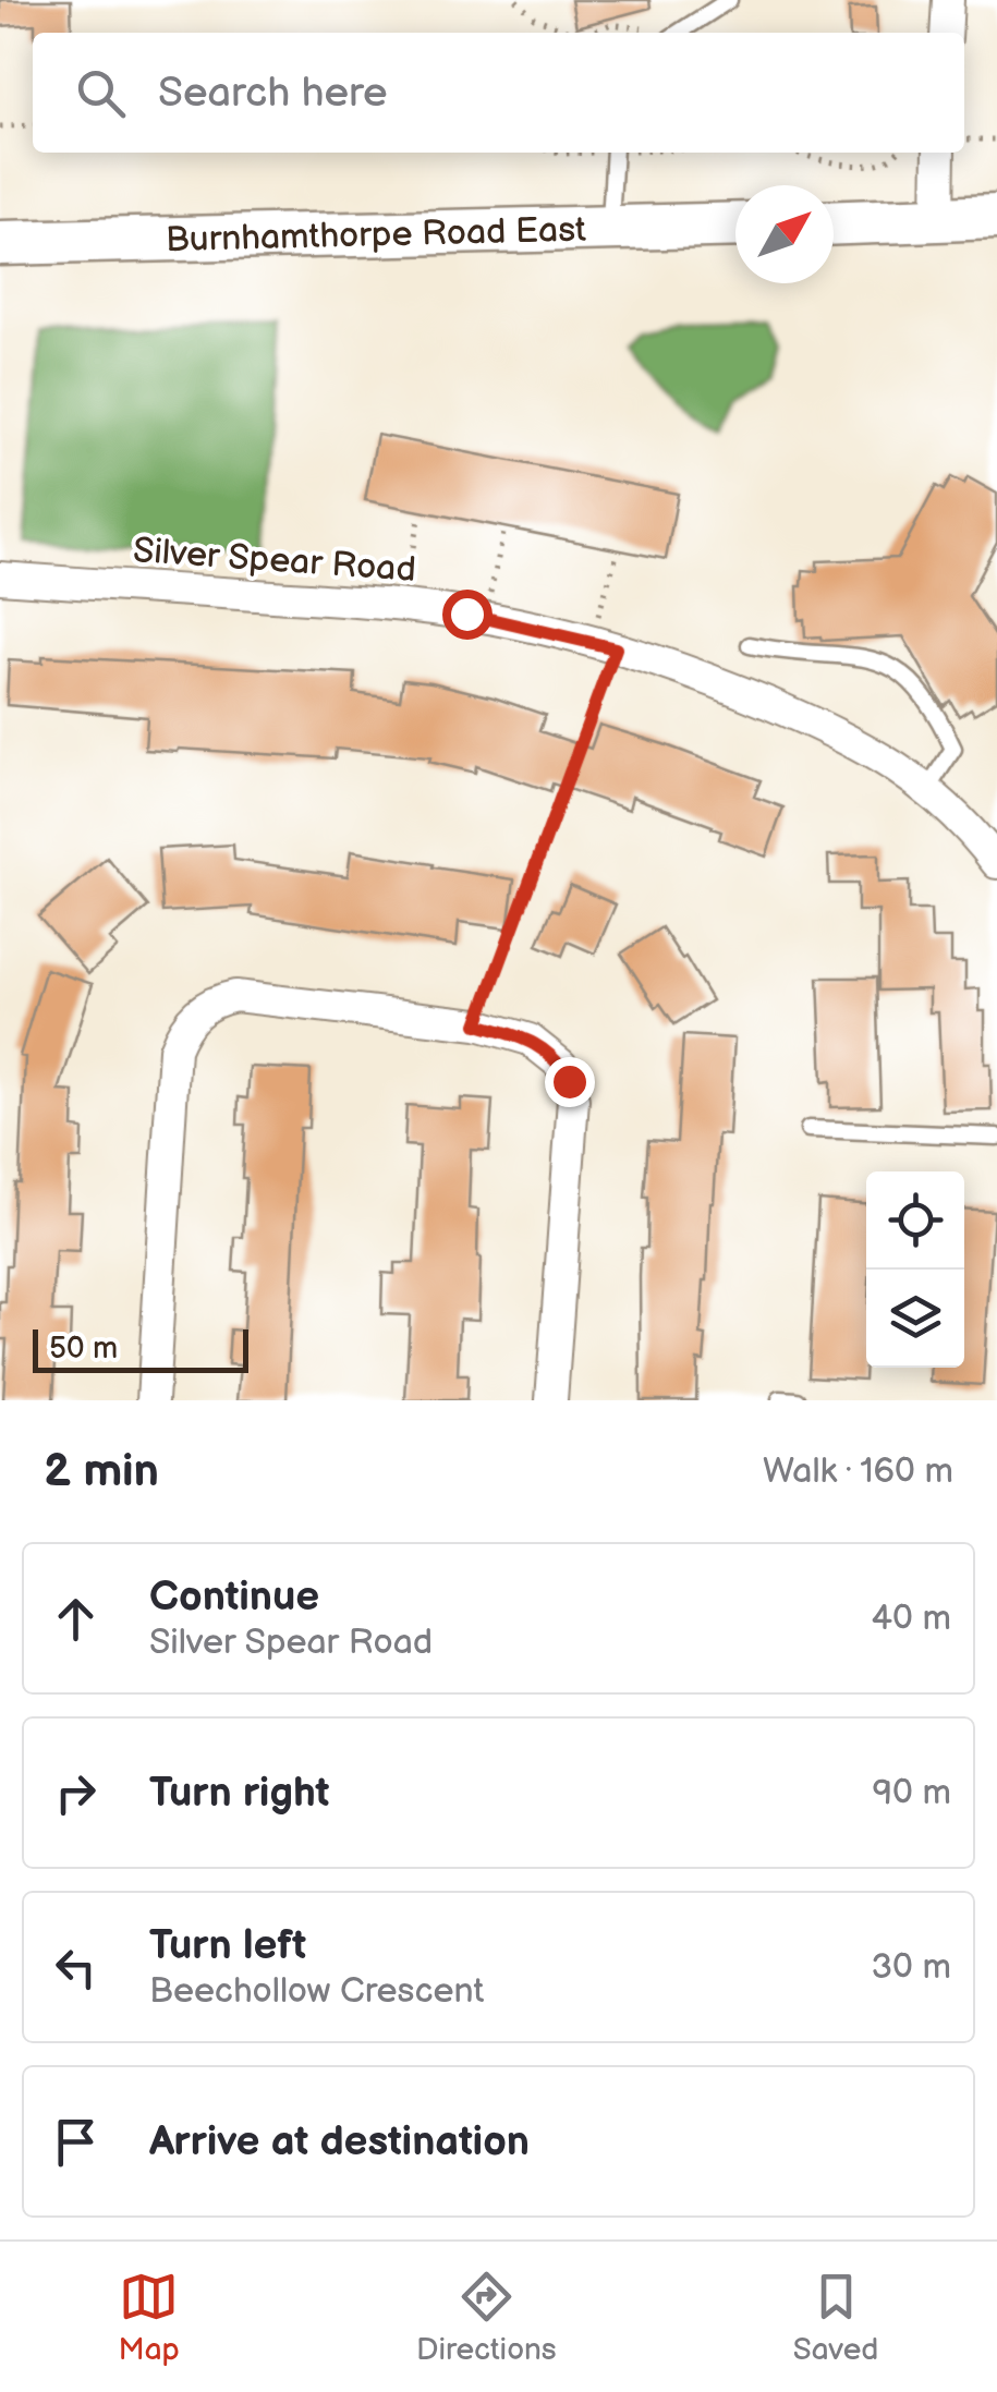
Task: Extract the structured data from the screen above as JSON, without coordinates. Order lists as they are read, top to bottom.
{
  "streets": {
    "main road": ["Burnhamthorpe Road East"],
    "street": ["Silver Spear Road"]
  },
  "scale_bar": "50 m",
  "north": "top right",
  "page": {
    "search": "Search here",
    "scale": "50 m",
    "heading": ["2 min", "Walk · 160 m"],
    "list": [
      ["Continue", "Silver Spear Road", "40 m"],
      ["Turn right", "90 m"],
      ["Turn left", "Beechollow Crescent", "30 m"],
      "Arrive at destination"
    ],
    "nav": ["Map", "Directions", "Saved"]
  }
}
